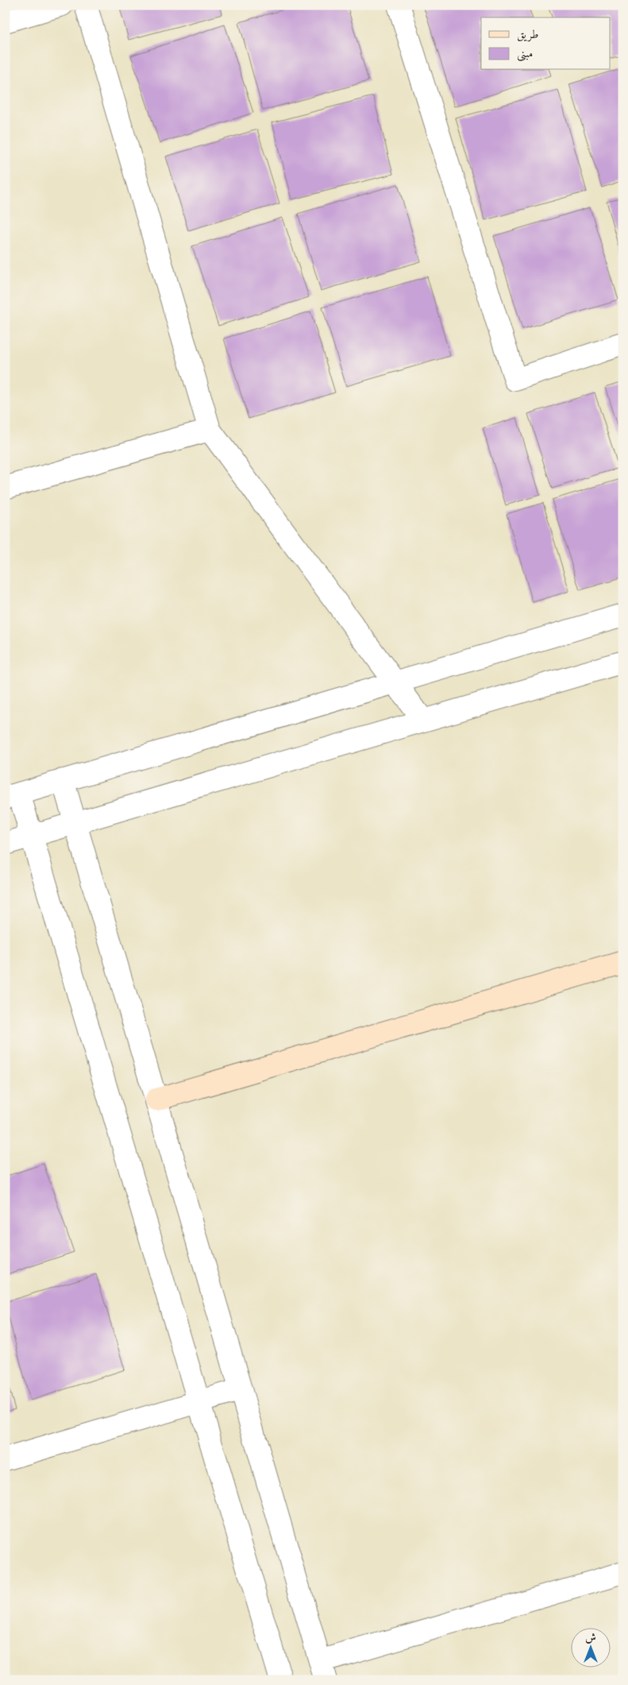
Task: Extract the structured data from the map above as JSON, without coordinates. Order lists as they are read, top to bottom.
{
  "legend": ["طريق", "مبنى"],
  "north": "top"
}
